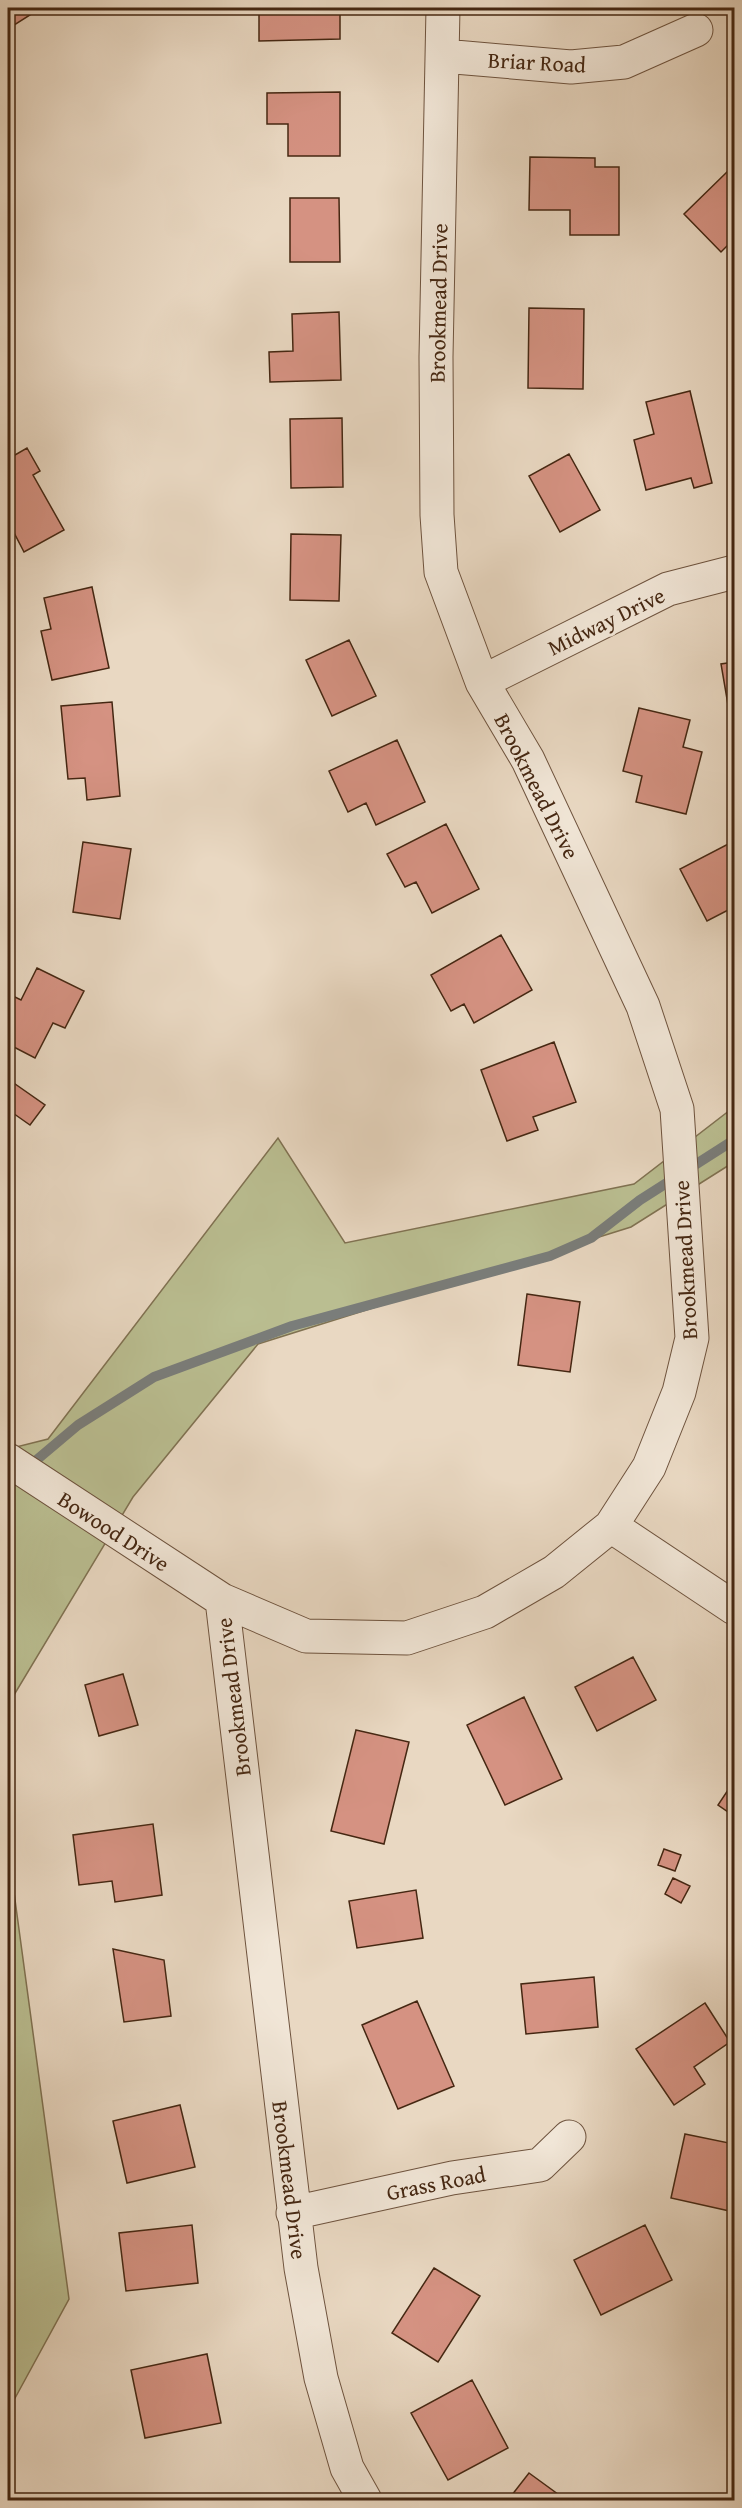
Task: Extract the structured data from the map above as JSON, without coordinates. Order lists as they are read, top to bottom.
{
  "streets": {
    "street": [
      "Briar Road",
      "Brookmead Drive",
      "Midway Drive",
      "Bowood Drive",
      "Grass Road"
    ]
  },
  "crossings": [
    ["Briar Road", "Brookmead Drive"],
    ["Brookmead Drive", "Midway Drive"],
    ["Brookmead Drive", "Bowood Drive"],
    ["Brookmead Drive", "Grass Road"]
  ]
}
